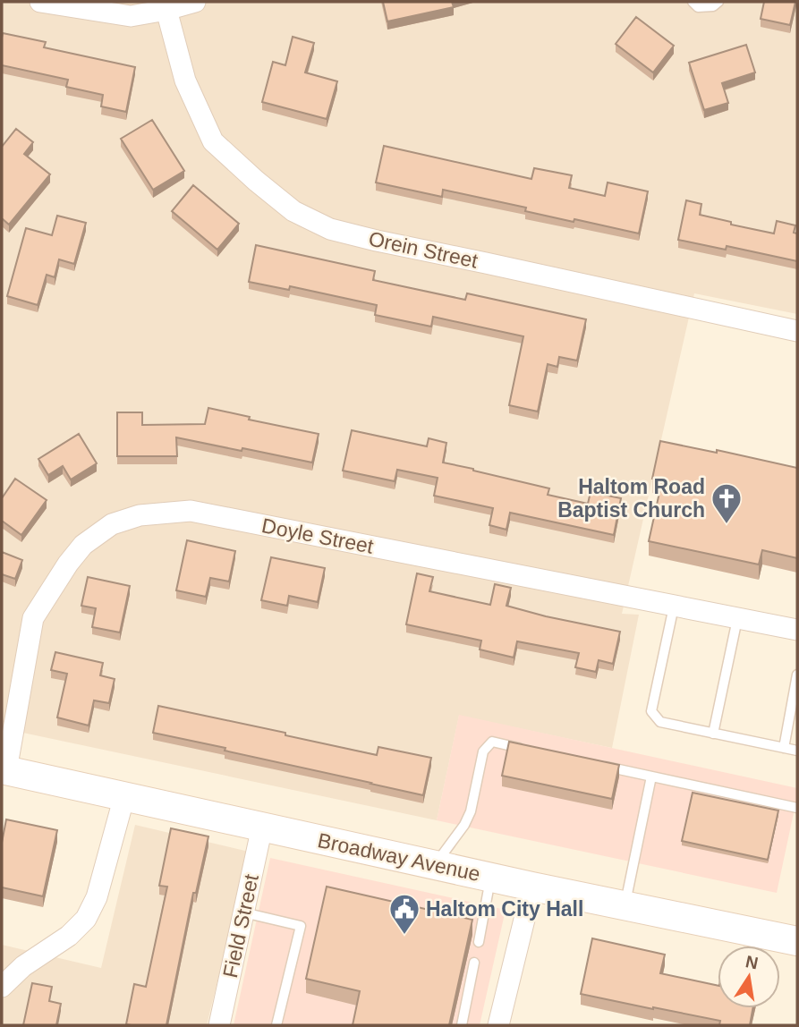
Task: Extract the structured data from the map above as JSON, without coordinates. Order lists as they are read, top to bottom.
{
  "streets": {
    "main road": ["Broadway Avenue"],
    "street": ["Orein Street", "Doyle Street", "Field Street"]
  },
  "crossings": [
    ["Doyle Street", "Broadway Avenue"],
    ["Broadway Avenue", "Field Street"]
  ],
  "places": {
    "church": ["Haltom Road Baptist Church"],
    "public building": ["Haltom City Hall"]
  },
  "north": "top"
}
